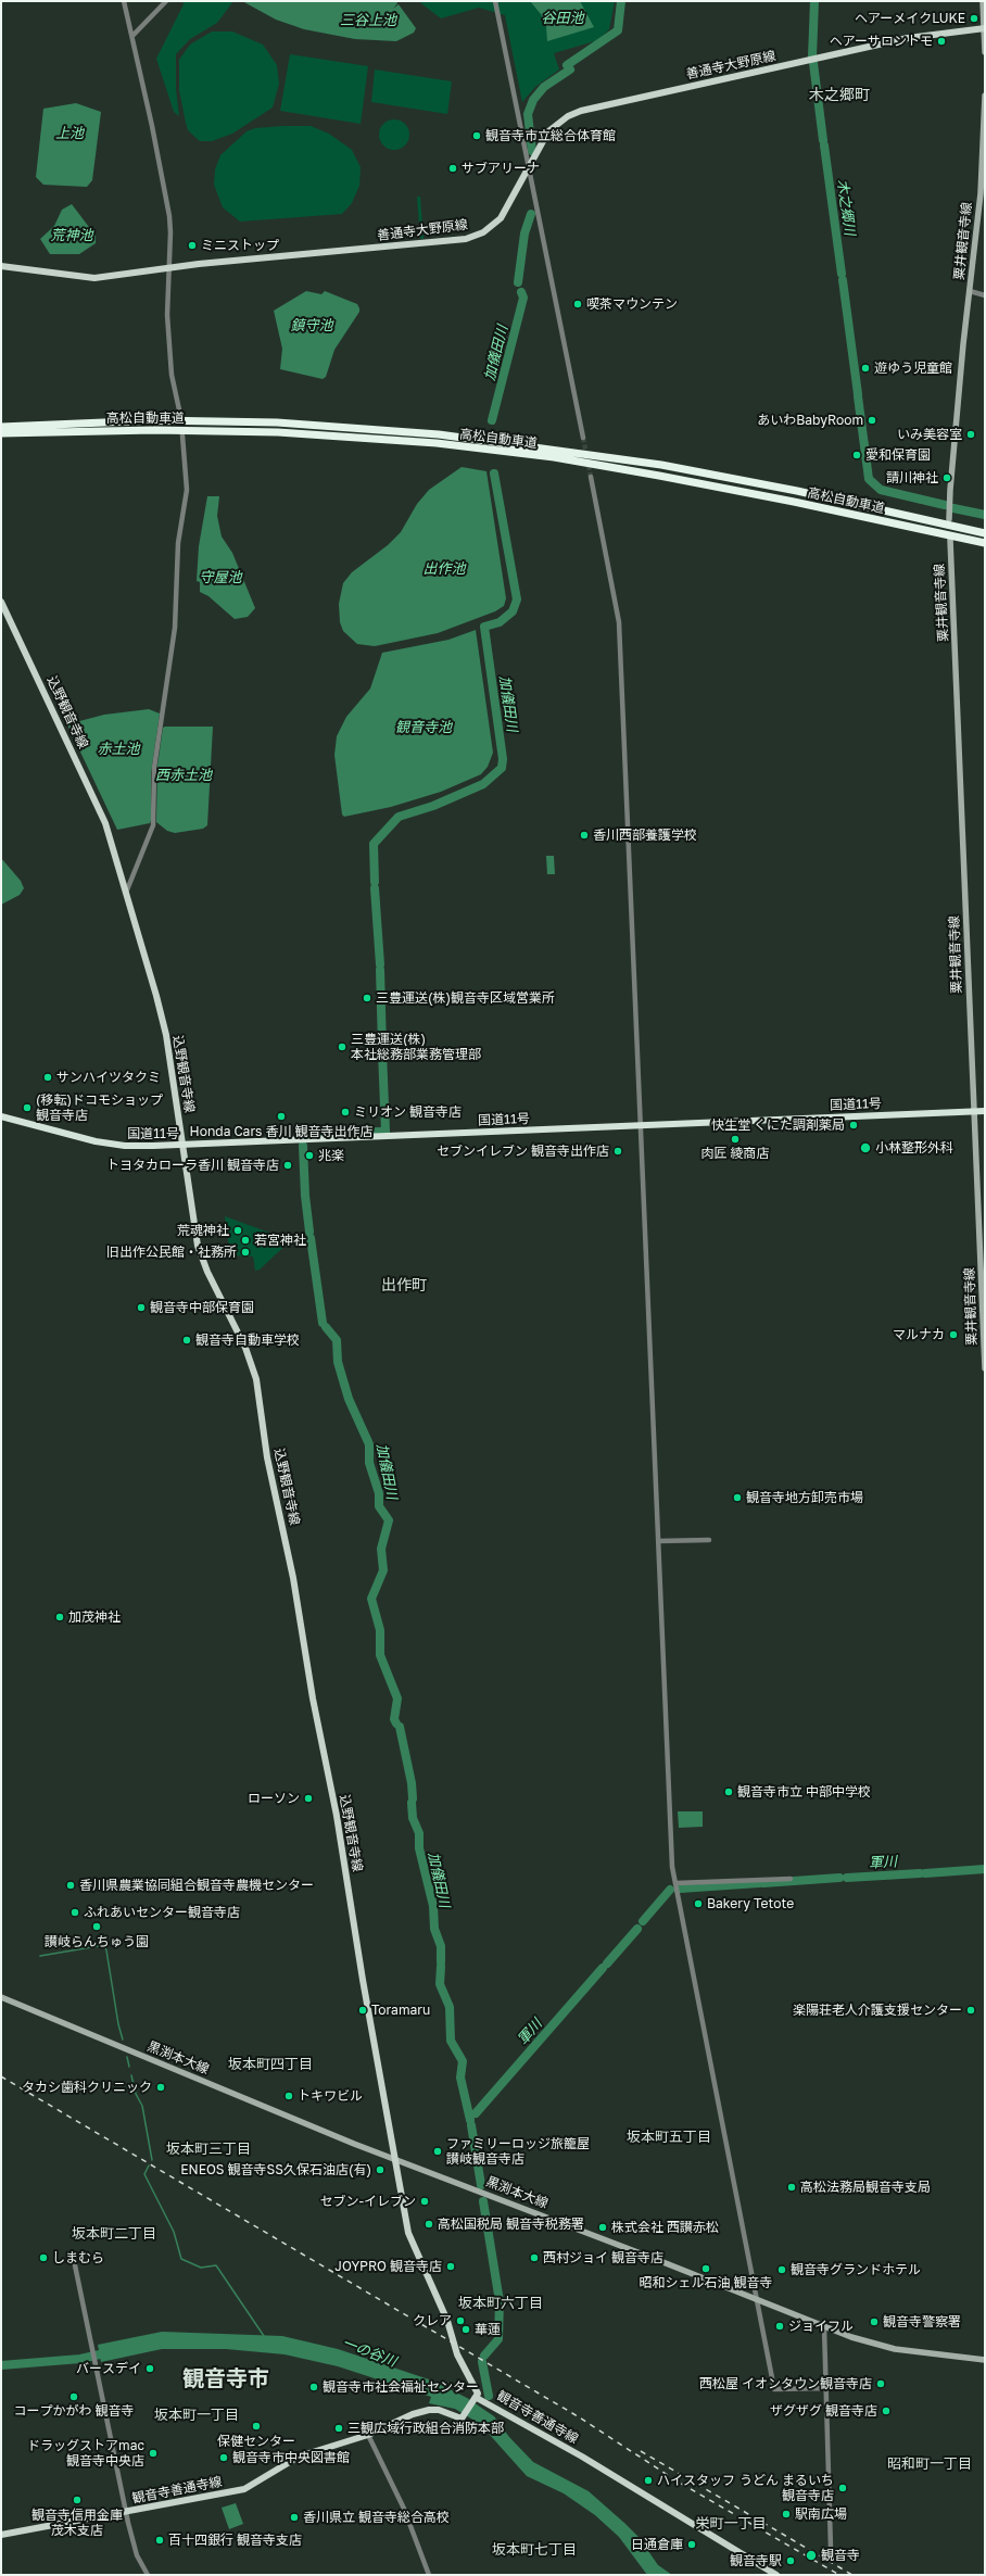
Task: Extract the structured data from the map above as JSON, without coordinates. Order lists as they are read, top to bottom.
{
  "streets": {
    "highway": ["高松自動車道", "国道11号"],
    "main road": [
      "善通寺大野原線",
      "粟井観音寺線",
      "込野観音寺線",
      "黒渕本大線",
      "観音寺善通寺線"
    ]
  },
  "crossings": [
    ["粟井観音寺線", "国道11号"],
    ["込野観音寺線", "国道11号"],
    ["込野観音寺線", "黒渕本大線"],
    ["込野観音寺線", "観音寺善通寺線"]
  ],
  "districts": [
    "木之郷町",
    "出作町",
    "坂本町四丁目",
    "坂本町五丁目",
    "坂本町三丁目",
    "坂本町二丁目",
    "坂本町六丁目",
    "観音寺市",
    "坂本町一丁目",
    "昭和町一丁目",
    "栄町一丁目",
    "坂本町七丁目"
  ],
  "water": [
    "谷田池",
    "三谷上池",
    "上池",
    "木之郷川",
    "荒神池",
    "鎮守池",
    "加儀田川",
    "出作池",
    "守屋池",
    "観音寺池",
    "赤土池",
    "西赤土池",
    "軍川",
    "一の谷川"
  ],
  "places": [
    "ヘアーメイクLUKE",
    "ヘアーサロントモ",
    "観音寺市立総合体育館",
    "サブアリーナ",
    "ミニストップ",
    "喫茶マウンテン",
    "遊ゆう児童館",
    "あいわBabyRoom",
    "いみ美容室",
    "愛和保育園",
    "請川神社",
    "香川西部養護学校",
    "三豊運送(株)観音寺区域営業所",
    "三豊運送(株) 本社総務部業務管理部",
    "サンハイツタクミ",
    "(移転)ドコモショップ 観音寺店",
    "ミリオン 観音寺店",
    "Honda Cars 香川 観音寺出作店",
    "快生堂 くにた調剤薬局",
    "肉匠 綾商店",
    "小林整形外科",
    "セブンイレブン 観音寺出作店",
    "兆楽",
    "トヨタカローラ香川 観音寺店",
    "荒魂神社",
    "若宮神社",
    "旧出作公民館・社務所",
    "観音寺中部保育園",
    "マルナカ",
    "観音寺自動車学校",
    "観音寺地方卸売市場",
    "加茂神社",
    "観音寺市立 中部中学校",
    "ローソン",
    "香川県農業協同組合観音寺農機センター",
    "Bakery Tetote",
    "ふれあいセンター観音寺店",
    "讃岐らんちゅう園",
    "Toramaru",
    "楽陽荘老人介護支援センター",
    "タカシ歯科クリニック",
    "トキワビル",
    "ファミリーロッジ旅籠屋 讃岐観音寺店",
    "ENEOS 観音寺SS久保石油店(有)",
    "高松法務局観音寺支局",
    "セブン-イレブン",
    "高松国税局 観音寺税務署",
    "株式会社 西讃赤松",
    "しまむら",
    "西村ジョイ 観音寺店",
    "JOYPRO 観音寺店",
    "昭和シェル石油 観音寺",
    "観音寺グランドホテル",
    "クレア",
    "観音寺警察署",
    "ジョイフル",
    "華蓮",
    "バースデイ",
    "西松屋 イオンタウン観音寺店",
    "観音寺市社会福祉センター",
    "コープかがわ 観音寺",
    "ザグザグ 観音寺店",
    "保健センター",
    "三観広域行政組合消防本部",
    "ドラッグストアmac 観音寺中央店",
    "観音寺市中央図書館",
    "ハイスタッフ",
    "うどん まるいち 観音寺店",
    "観音寺信用金庫 茂木支店",
    "駅南広場",
    "香川県立 観音寺総合高校",
    "百十四銀行 観音寺支店",
    "日通倉庫",
    "観音寺",
    "観音寺駅"
  ]
}
